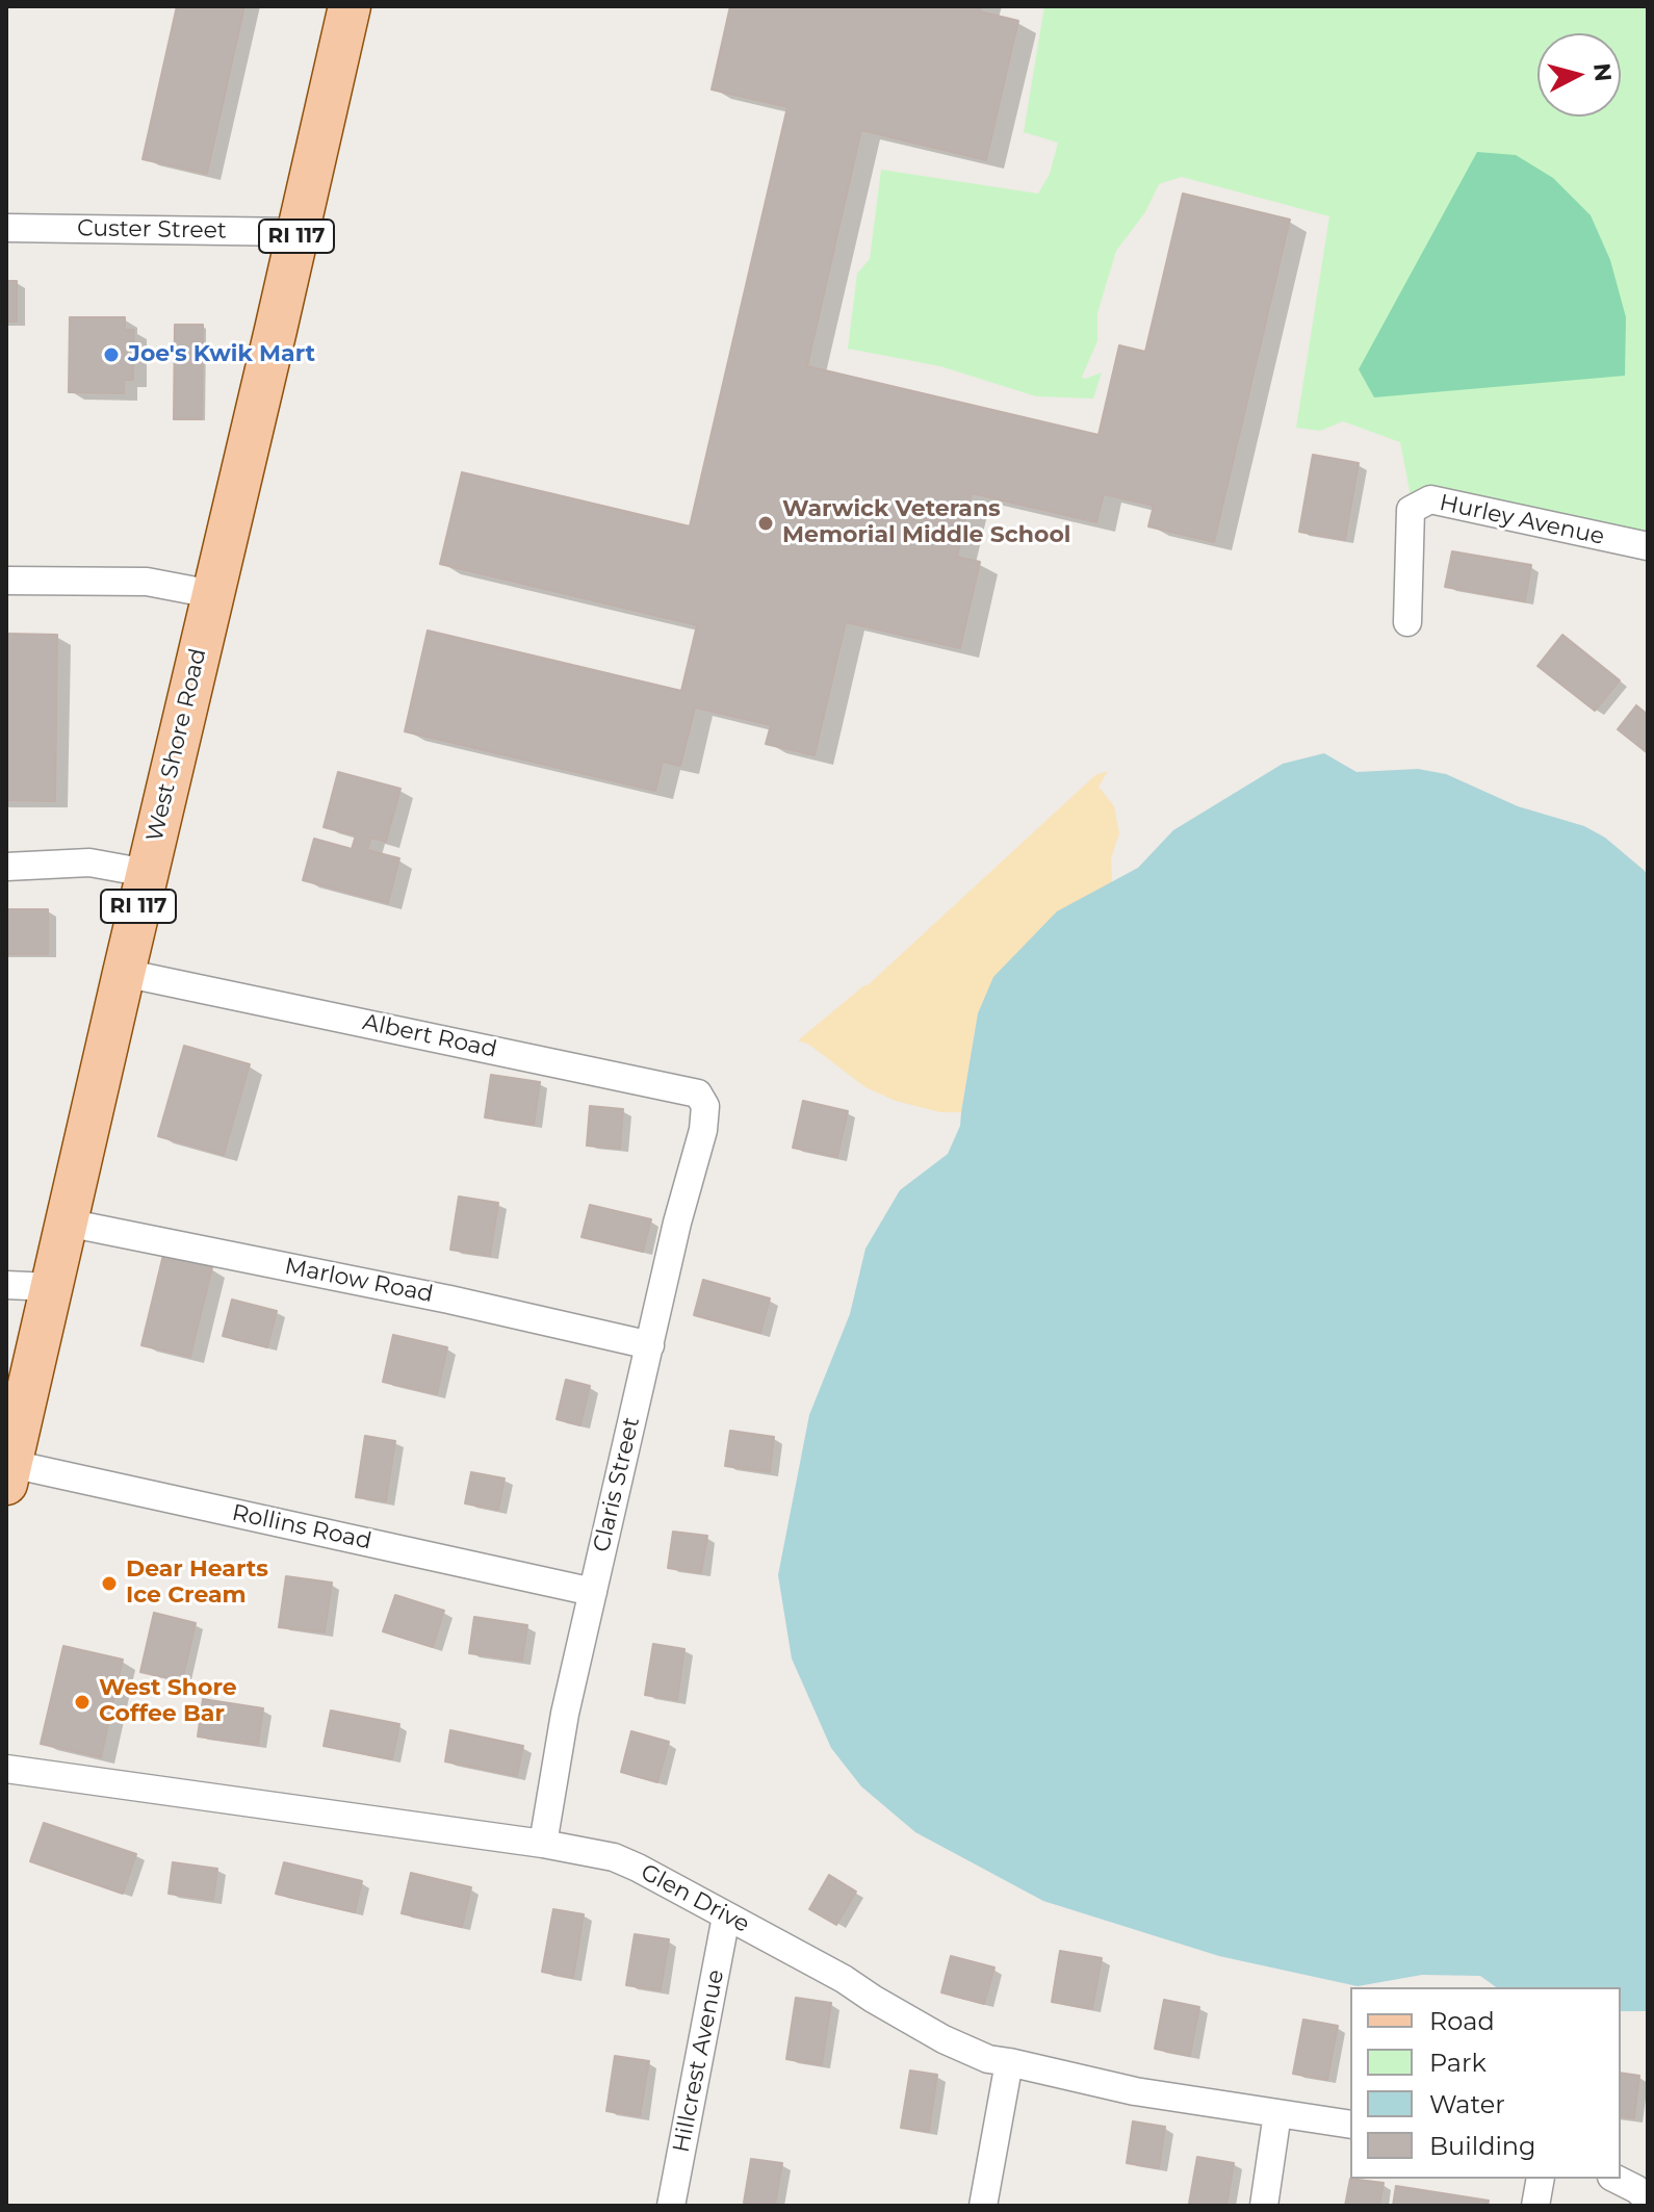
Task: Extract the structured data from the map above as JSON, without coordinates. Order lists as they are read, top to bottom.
{
  "streets": {
    "main road": ["RI 117", "West Shore Road"],
    "street": [
      "Custer Street",
      "Hurley Avenue",
      "Albert Road",
      "Marlow Road",
      "Claris Street",
      "Rollins Road",
      "Glen Drive",
      "Hillcrest Avenue"
    ]
  },
  "crossings": [
    ["Custer Street", "West Shore Road"],
    ["West Shore Road", "Albert Road"],
    ["West Shore Road", "Marlow Road"],
    ["West Shore Road", "Rollins Road"],
    ["Albert Road", "Claris Street"],
    ["Marlow Road", "Claris Street"],
    ["Claris Street", "Rollins Road"],
    ["Claris Street", "Glen Drive"],
    ["Glen Drive", "Hillcrest Avenue"]
  ],
  "places": [
    "Joe's Kwik Mart",
    "Warwick Veterans Memorial Middle School",
    "Dear Hearts Ice Cream",
    "West Shore Coffee Bar"
  ],
  "legend": [
    "Road",
    "Park",
    "Water",
    "Building"
  ],
  "north": "right"
}
